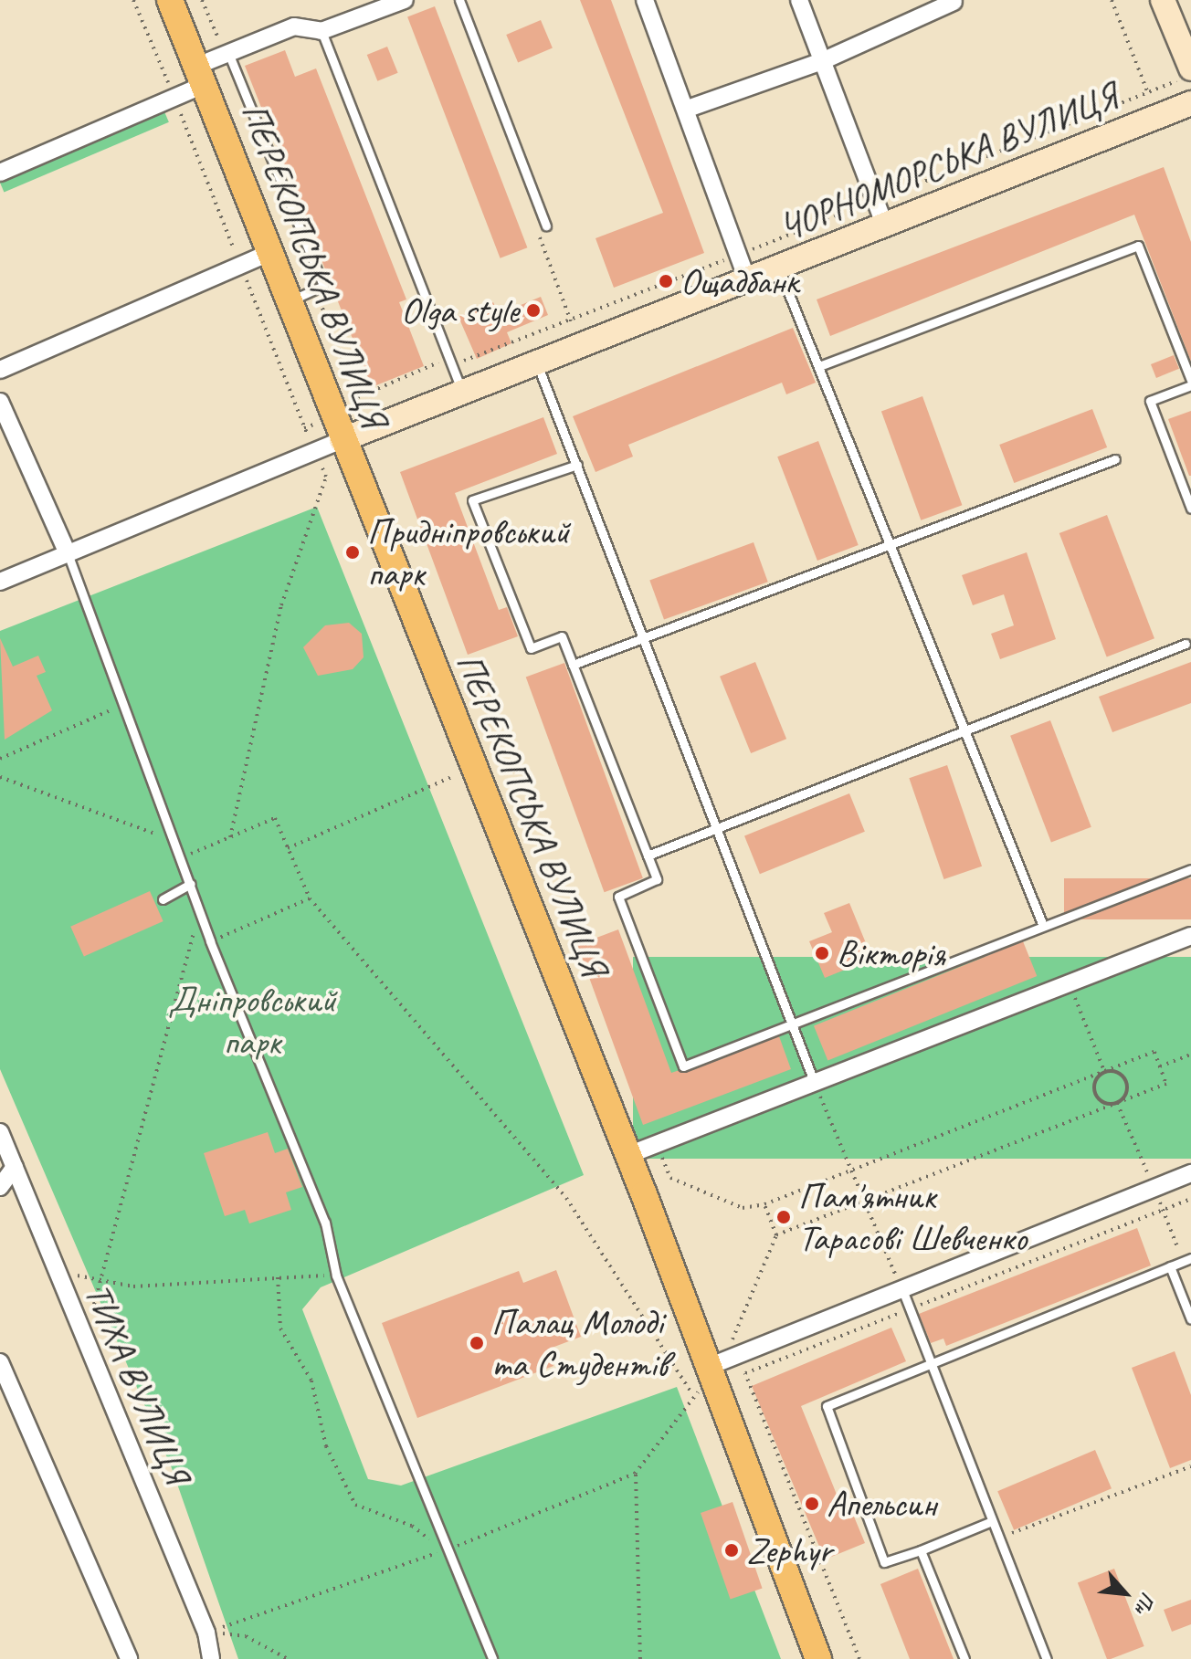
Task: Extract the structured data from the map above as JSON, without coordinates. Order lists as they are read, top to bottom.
{
  "streets": {
    "main road": ["ПЕРЕКОПСЬКА ВУЛИЦЯ"],
    "street": ["ЧОРНОМОРСЬКА ВУЛИЦЯ", "ТИХА ВУЛИЦЯ"]
  },
  "crossings": [
    ["ЧОРНОМОРСЬКА ВУЛИЦЯ", "ПЕРЕКОПСЬКА ВУЛИЦЯ"]
  ],
  "parks": ["Дніпровський парк"],
  "places": [
    "Ощадбанк",
    "Olga style",
    "Придніпровський парк",
    "Вікторія",
    "Пам'ятник Тарасові Шевченко",
    "Палац Молоді та Студентів",
    "Апельсин",
    "Zephyr"
  ],
  "north": "bottom right"
}
